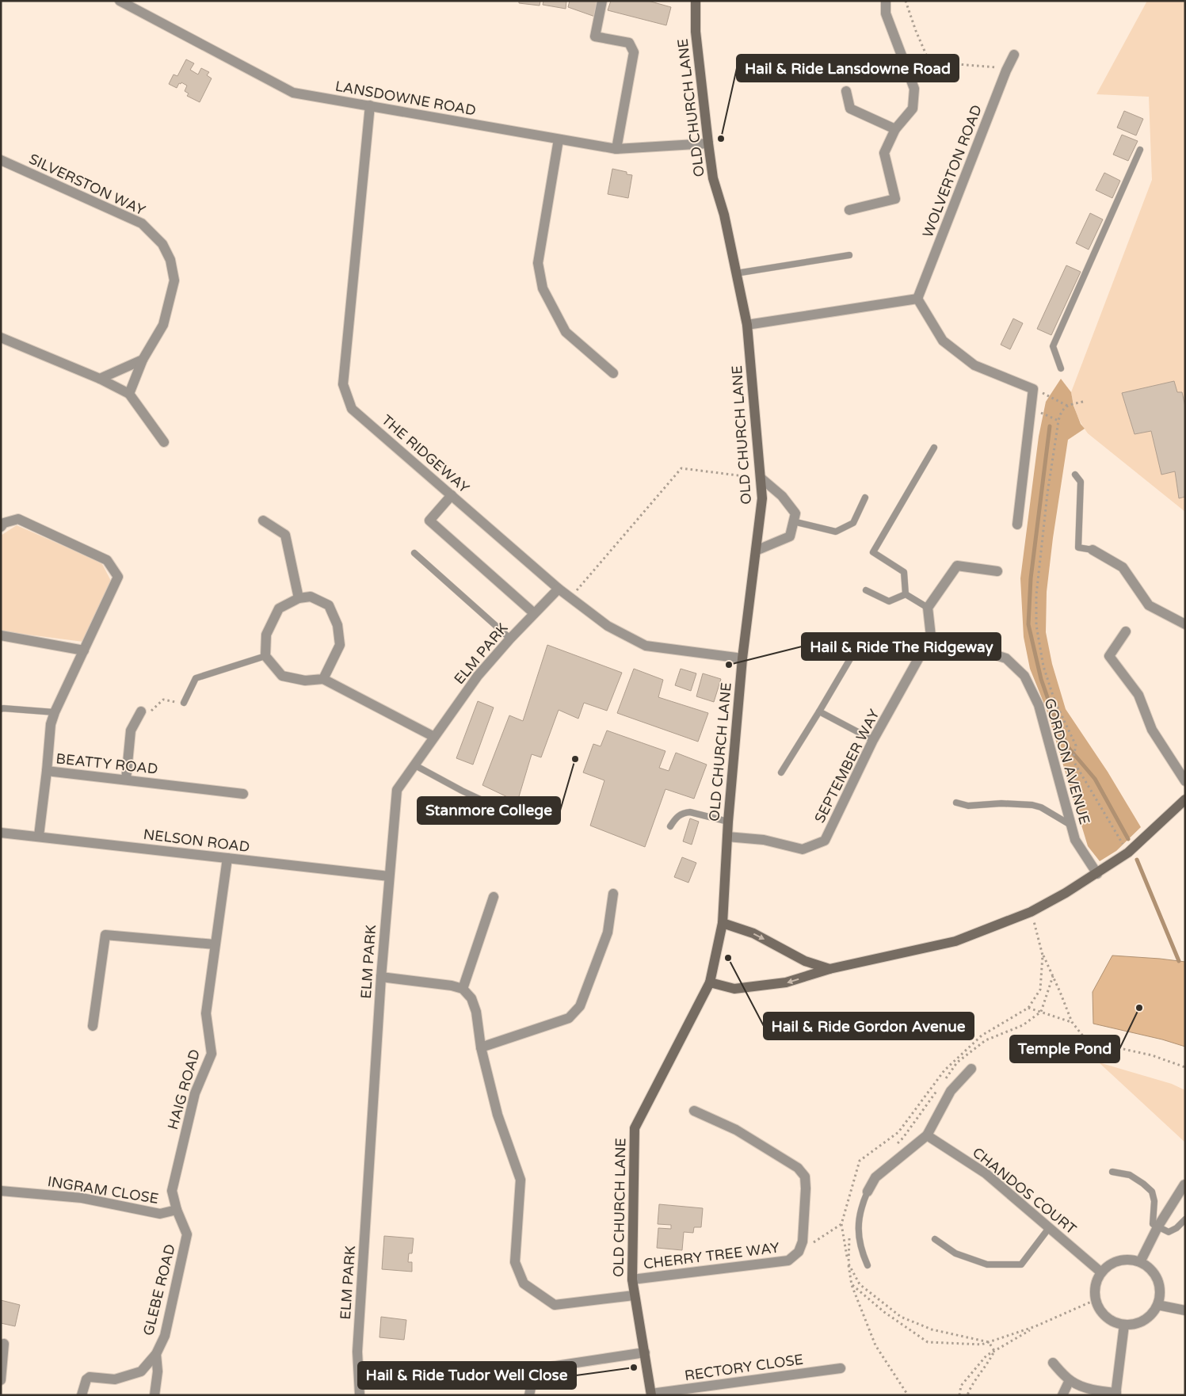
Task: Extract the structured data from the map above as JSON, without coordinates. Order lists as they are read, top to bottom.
{
  "streets": {
    "street": [
      "LANSDOWNE ROAD",
      "OLD CHURCH LANE",
      "WOLVERTON ROAD",
      "SILVERSTON WAY",
      "THE RIDGEWAY",
      "ELM PARK",
      "GORDON AVENUE",
      "BEATTY ROAD",
      "SEPTEMBER WAY",
      "NELSON ROAD",
      "HAIG ROAD",
      "INGRAM CLOSE",
      "CHANDOS COURT",
      "CHERRY TREE WAY",
      "GLEBE ROAD",
      "RECTORY CLOSE"
    ]
  },
  "crossings": [
    ["LANSDOWNE ROAD", "OLD CHURCH LANE"],
    ["LANSDOWNE ROAD", "THE RIDGEWAY"],
    ["OLD CHURCH LANE", "THE RIDGEWAY"],
    ["OLD CHURCH LANE", "SEPTEMBER WAY"],
    ["OLD CHURCH LANE", "CHERRY TREE WAY"],
    ["OLD CHURCH LANE", "RECTORY CLOSE"],
    ["THE RIDGEWAY", "ELM PARK"],
    ["ELM PARK", "NELSON ROAD"],
    ["NELSON ROAD", "HAIG ROAD"],
    ["HAIG ROAD", "INGRAM CLOSE"],
    ["HAIG ROAD", "GLEBE ROAD"],
    ["INGRAM CLOSE", "GLEBE ROAD"]
  ],
  "places": [
    "Hail & Ride Lansdowne Road",
    "Hail & Ride The Ridgeway",
    "Stanmore College",
    "Hail & Ride Gordon Avenue",
    "Temple Pond",
    "Hail & Ride Tudor Well Close"
  ]
}
